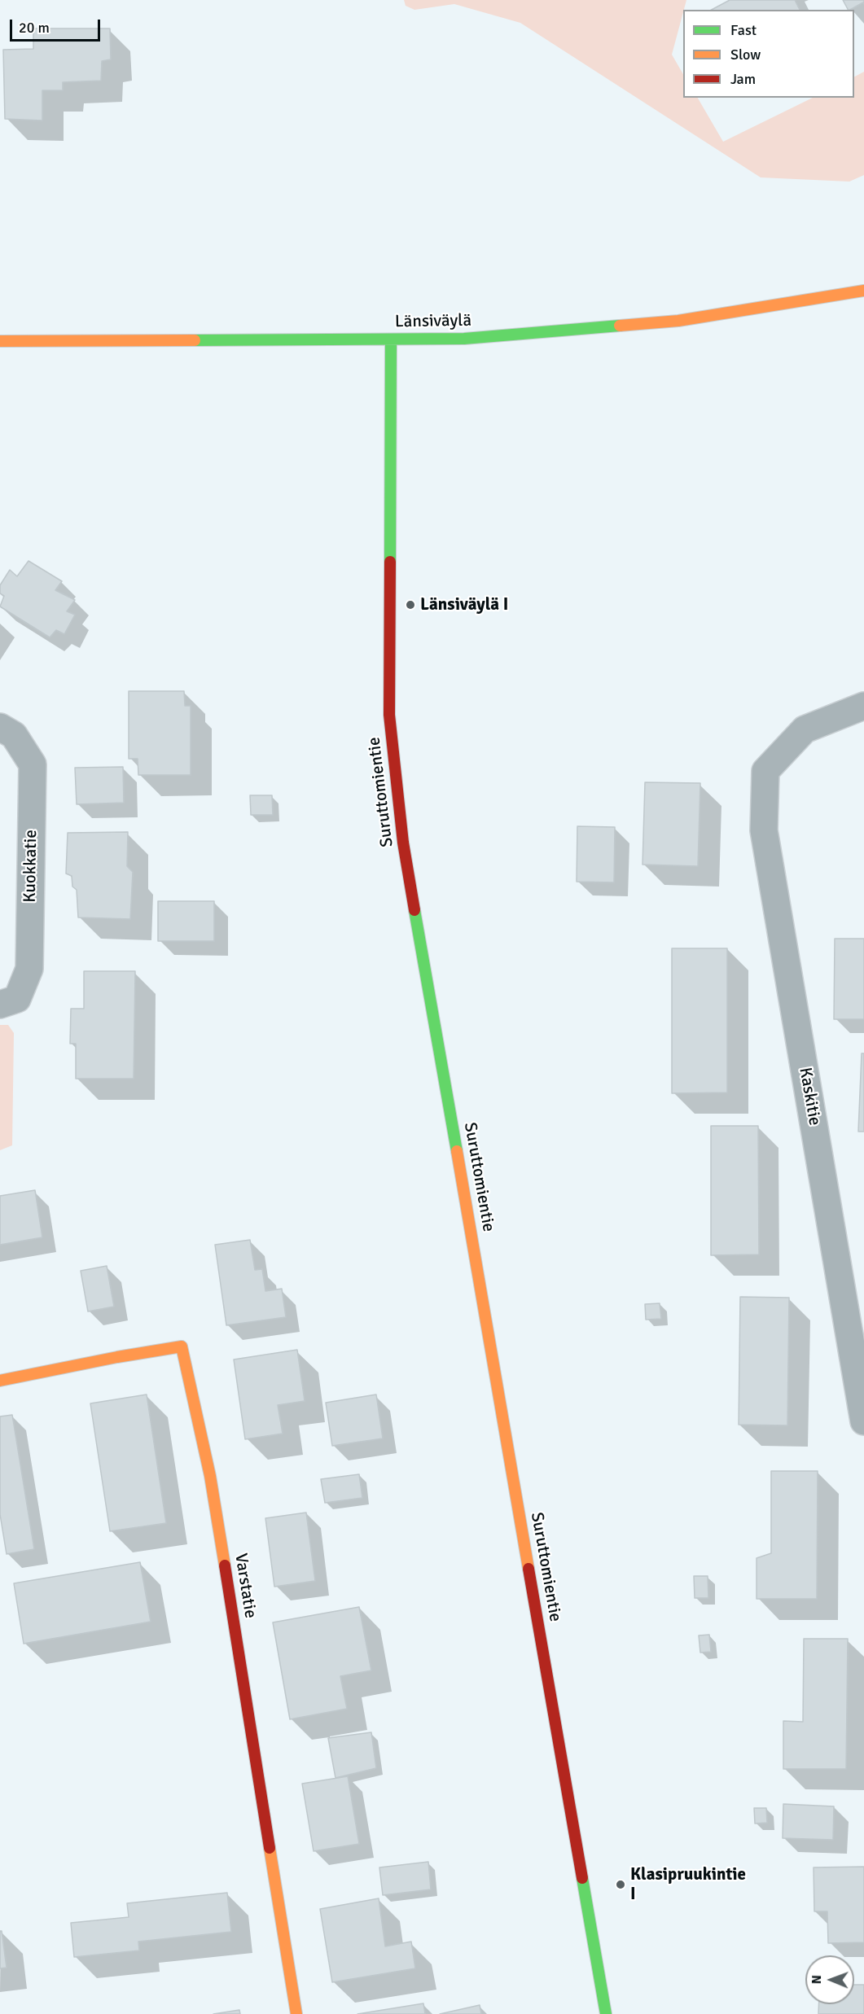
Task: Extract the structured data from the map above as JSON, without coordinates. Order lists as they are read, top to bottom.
{
  "streets": {
    "street": [
      "Länsiväylä",
      "Suruttomientie",
      "Kuokkatie",
      "Kaskitie",
      "Varstatie"
    ]
  },
  "crossings": [
    ["Länsiväylä", "Suruttomientie"]
  ],
  "places": ["Länsiväylä I", "Klasipruukintie I"],
  "legend": ["Fast", "Slow", "Jam"],
  "scale_bar": "20 m",
  "north": "left"
}
